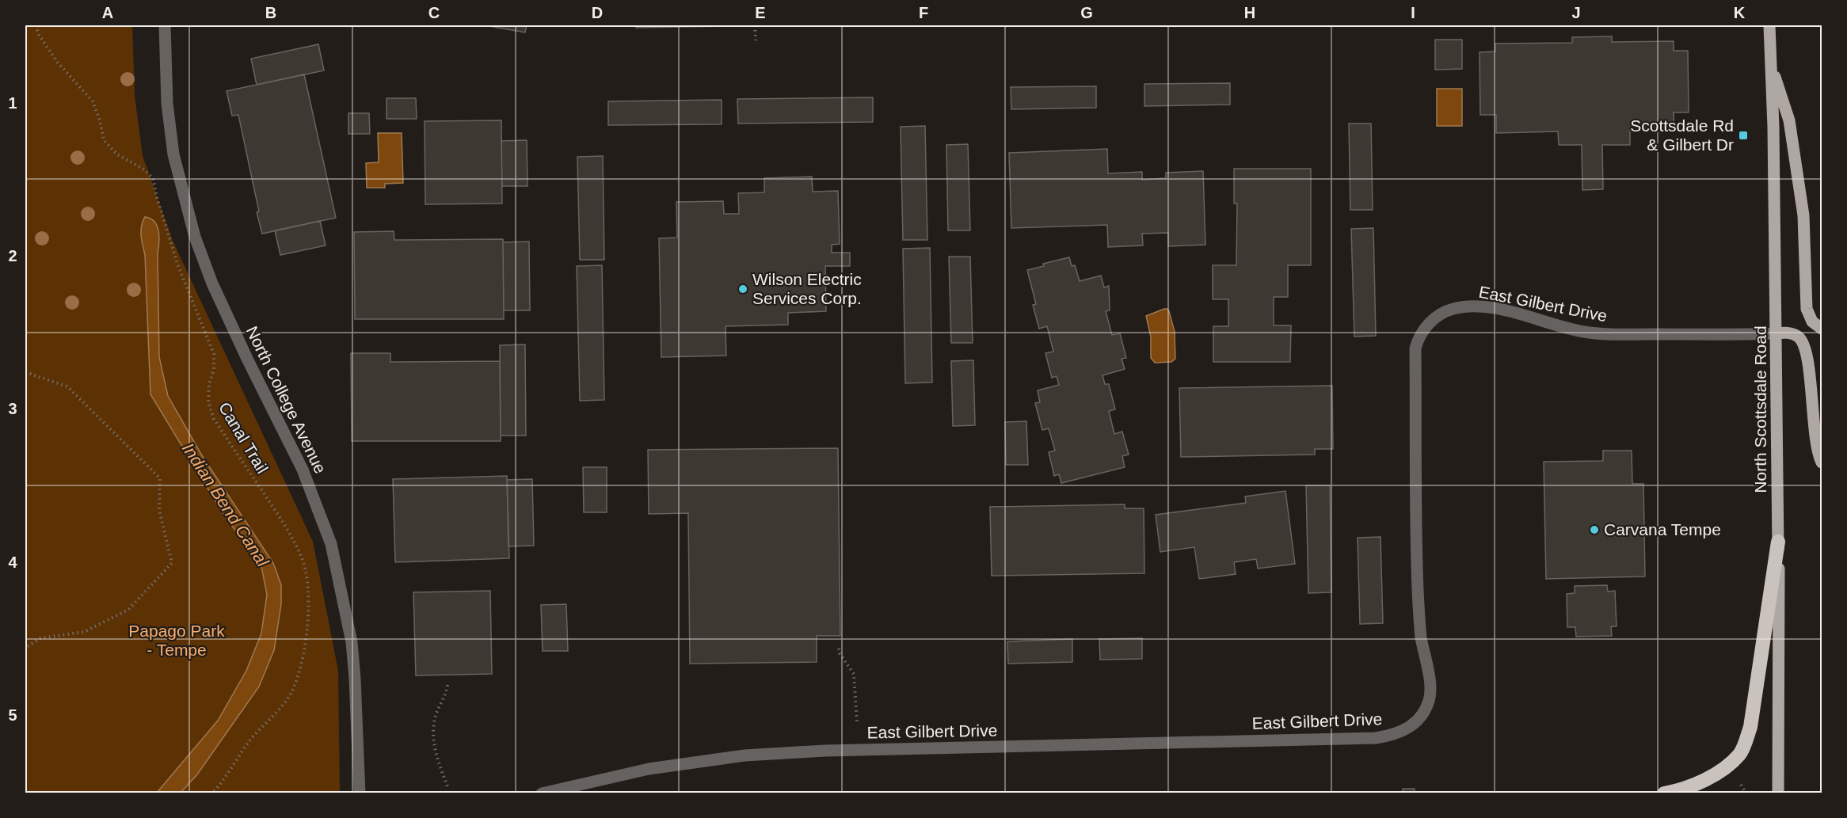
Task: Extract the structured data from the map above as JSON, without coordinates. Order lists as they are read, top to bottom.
{
  "streets": {
    "main road": ["North Scottsdale Road"],
    "street": ["East Gilbert Drive", "North College Avenue"],
    "path": ["Canal Trail"]
  },
  "crossings": [
    ["East Gilbert Drive", "North Scottsdale Road"]
  ],
  "water": ["Indian Bend Canal"],
  "parks": ["Papago Park - Tempe"],
  "places": {
    "transit": ["Scottsdale Rd & Gilbert Dr"],
    "other": ["Wilson Electric Services Corp.", "Carvana Tempe"]
  },
  "grid": {
    "columns": [
      "A",
      "B",
      "C",
      "D",
      "E",
      "F",
      "G",
      "H",
      "I",
      "J",
      "K"
    ],
    "rows": [
      "1",
      "2",
      "3",
      "4",
      "5"
    ]
  }
}
